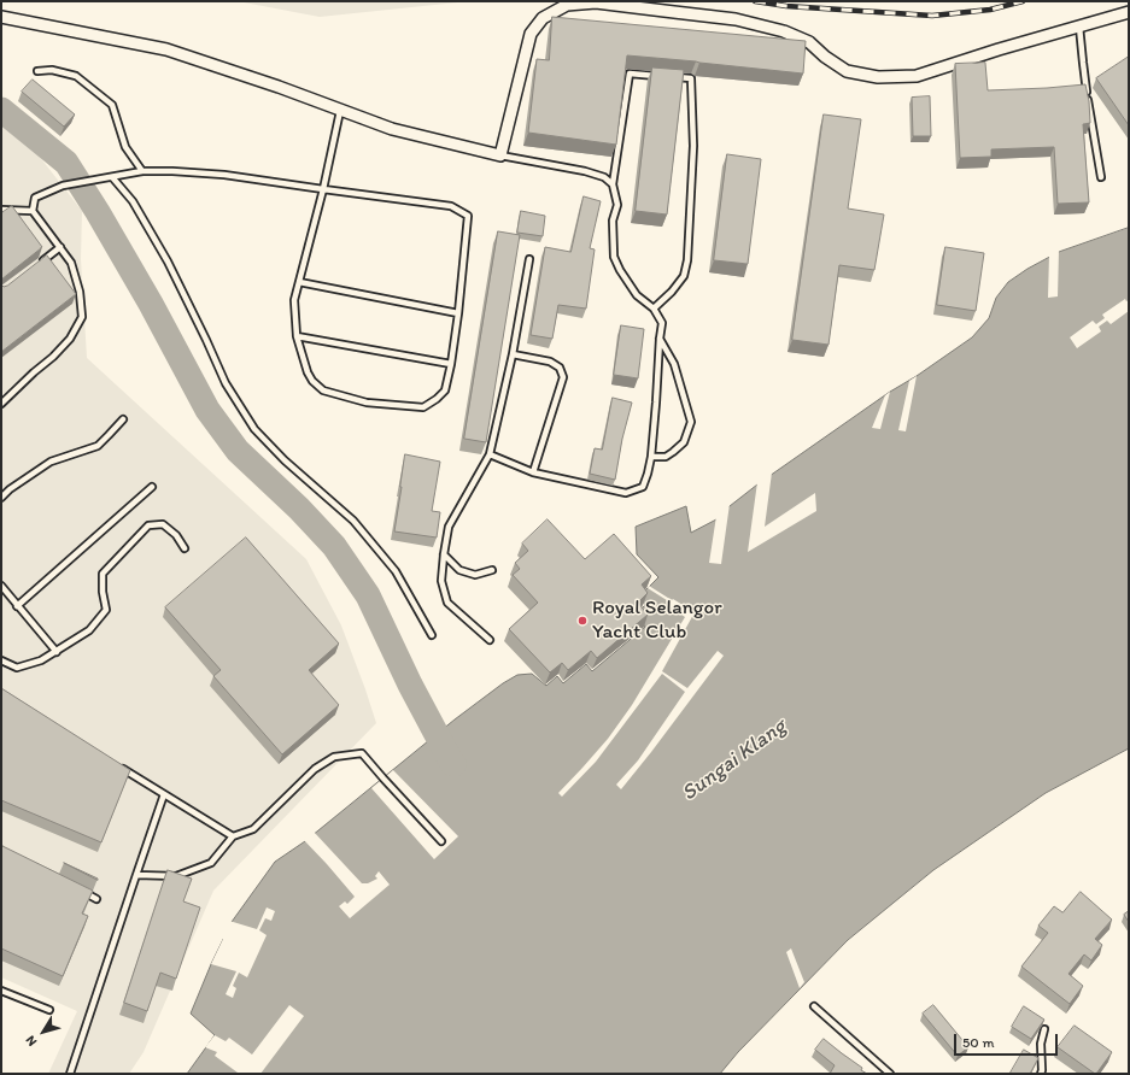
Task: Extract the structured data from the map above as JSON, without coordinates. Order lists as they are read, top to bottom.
{
  "water": ["Sungai Klang"],
  "places": ["Royal Selangor Yacht Club"],
  "scale_bar": "50 m",
  "north": "bottom left"
}
